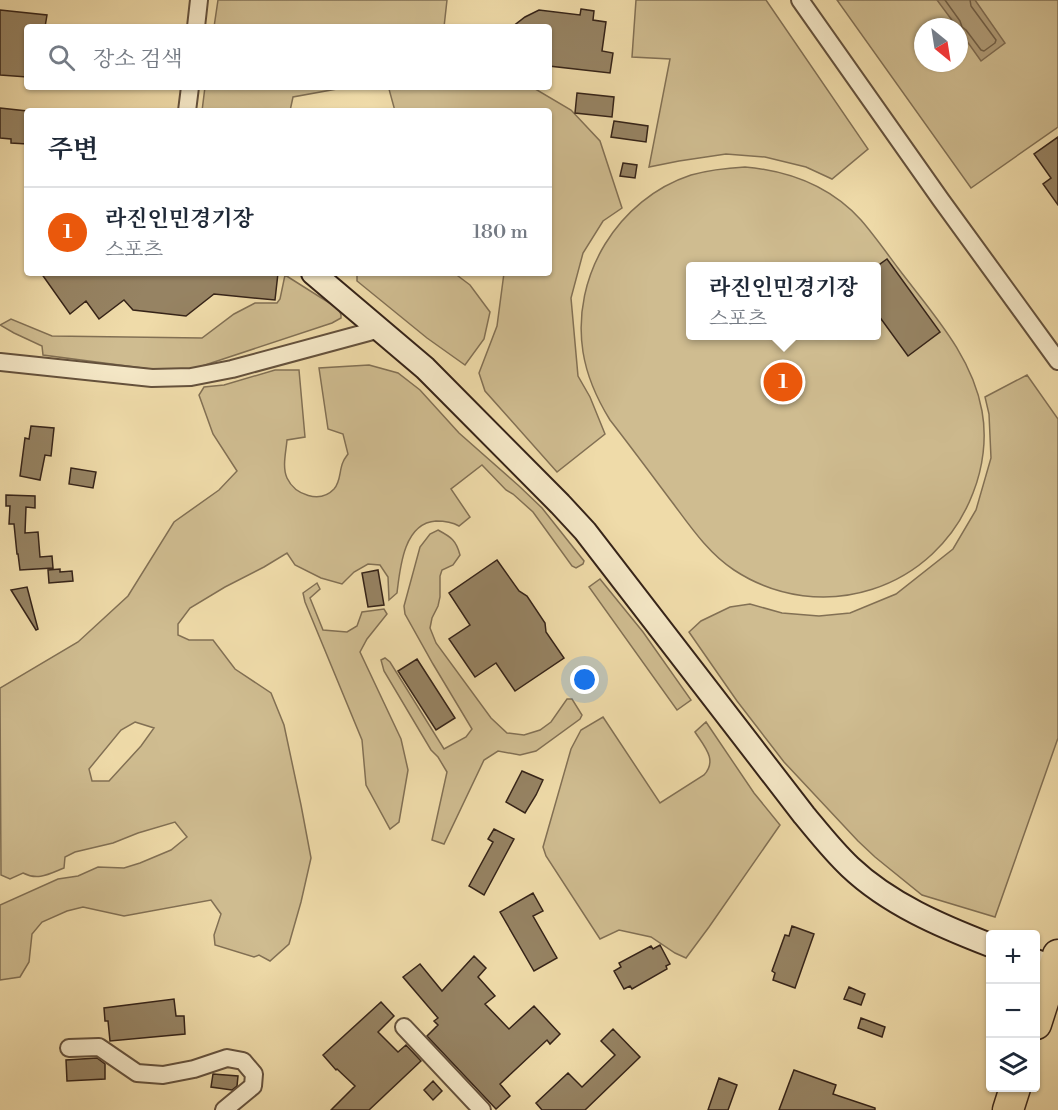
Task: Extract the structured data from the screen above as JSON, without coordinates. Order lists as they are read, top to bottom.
{
  "north": "bottom right",
  "page": {
    "search": "장소 검색",
    "heading": "주변",
    "list": [
      {
        "mark": "1",
        "name": "라진인민경기장",
        "note": "스포츠",
        "value": "180 m"
      }
    ],
    "popup": ["라진인민경기장", "스포츠"],
    "pins": "1",
    "map_buttons": ["+", "−"]
  }
}
